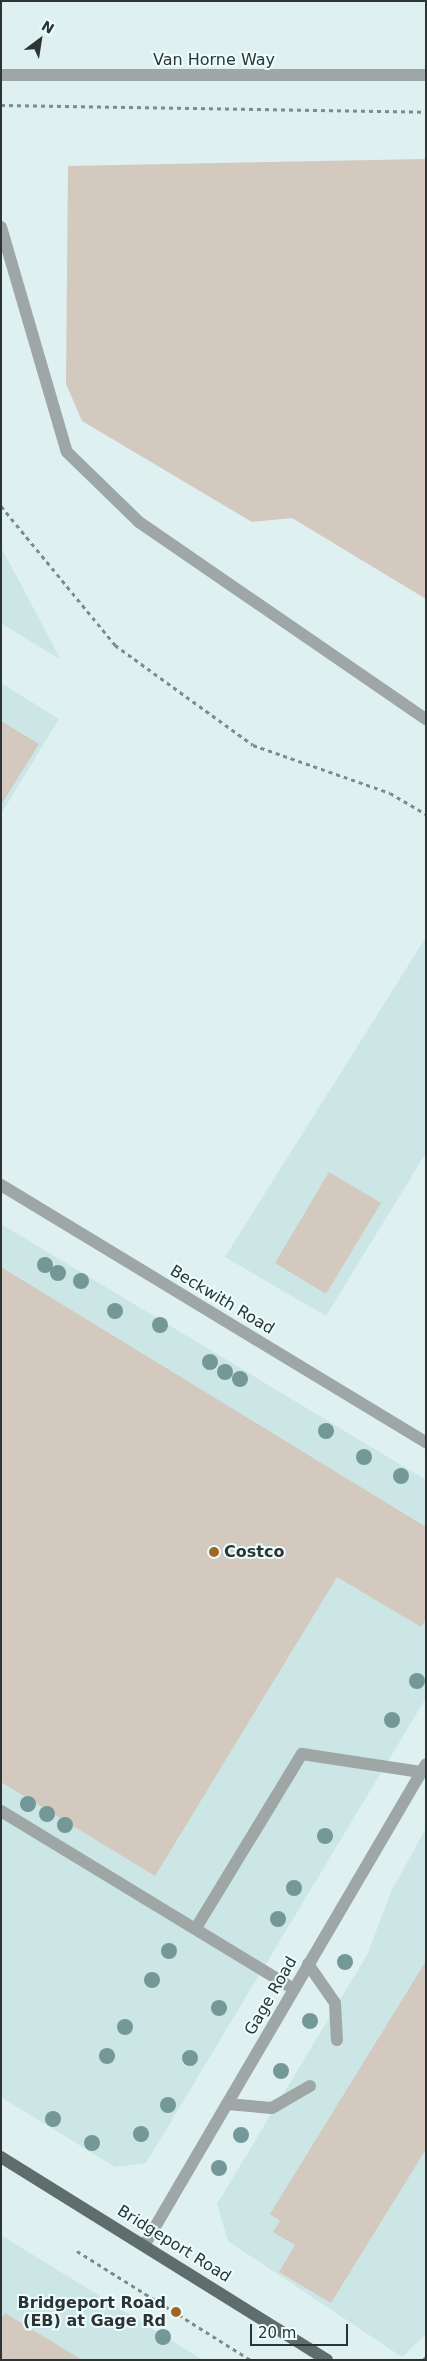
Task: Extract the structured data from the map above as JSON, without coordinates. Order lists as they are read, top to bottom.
{
  "streets": {
    "main road": ["Bridgeport Road"],
    "street": ["Van Horne Way", "Beckwith Road", "Gage Road"]
  },
  "crossings": [
    ["Gage Road", "Bridgeport Road"]
  ],
  "places": ["Costco", "Bridgeport Road (EB) at Gage Rd"],
  "scale_bar": "20 m",
  "north": "top right"
}
